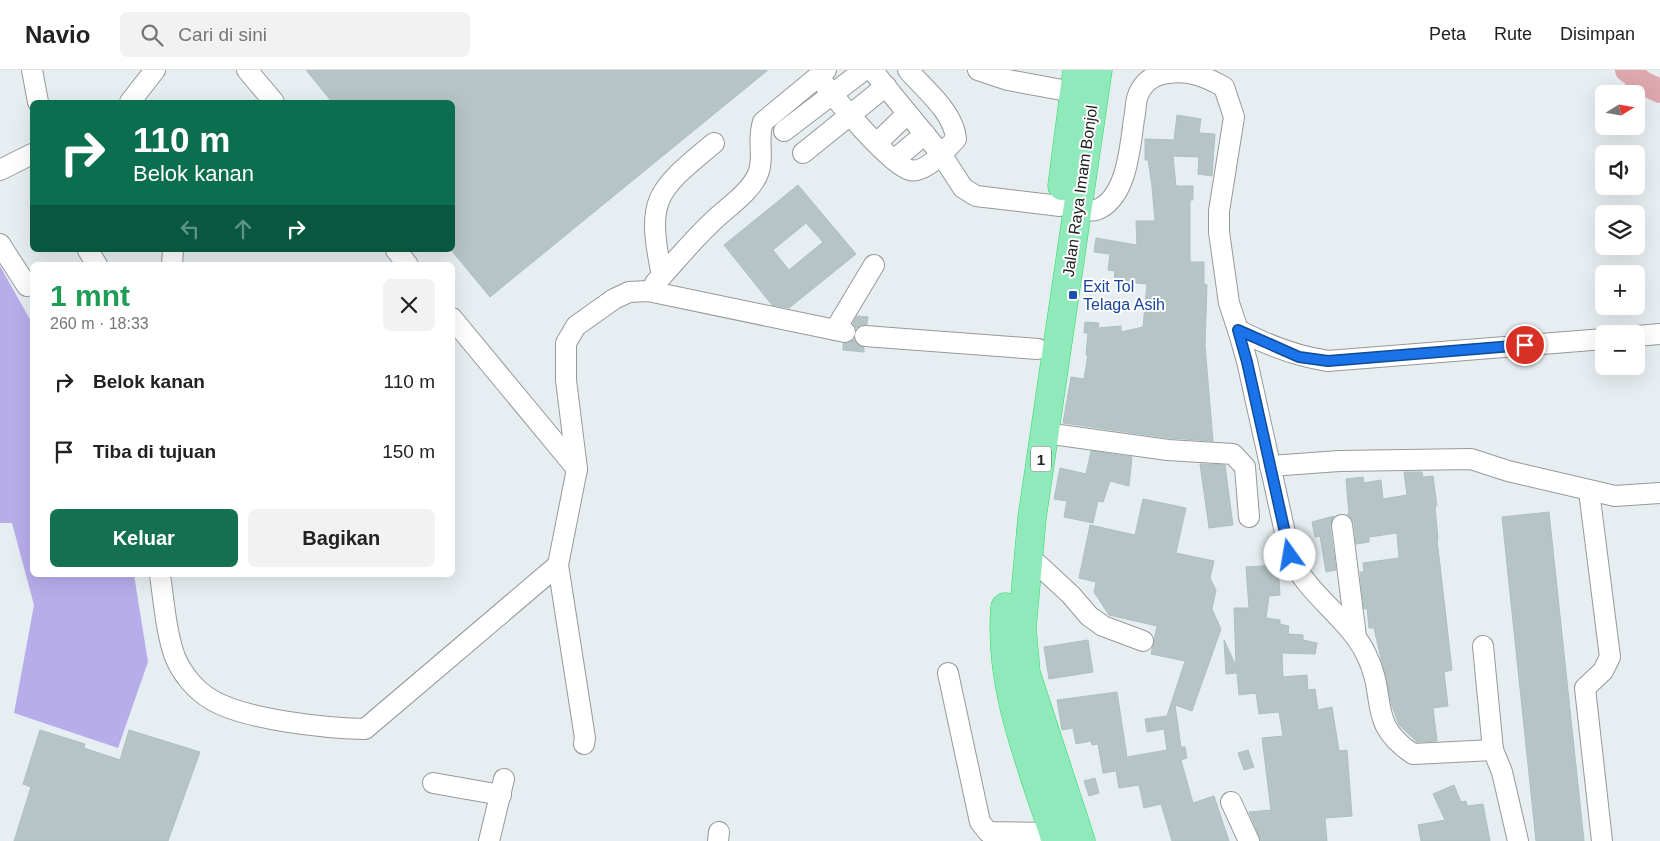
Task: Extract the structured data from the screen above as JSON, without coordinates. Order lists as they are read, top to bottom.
{
  "streets": {
    "highway": ["Jalan Raya Imam Bonjol", "1"]
  },
  "places": {
    "transit": ["Exit Tol Telaga Asih"]
  },
  "north": "right",
  "page": {
    "header": "Navio",
    "search": "Cari di sini",
    "nav": ["Peta", "Rute", "Disimpan"],
    "map_buttons": ["+", "−"],
    "turn": ["110 m", "Belok kanan"],
    "heading": ["1 mnt", "260 m · 18:33"],
    "list": [
      {
        "name": "Belok kanan",
        "value": "110 m"
      },
      {
        "name": "Tiba di tujuan",
        "value": "150 m"
      }
    ],
    "buttons": ["Keluar", "Bagikan"]
  }
}
